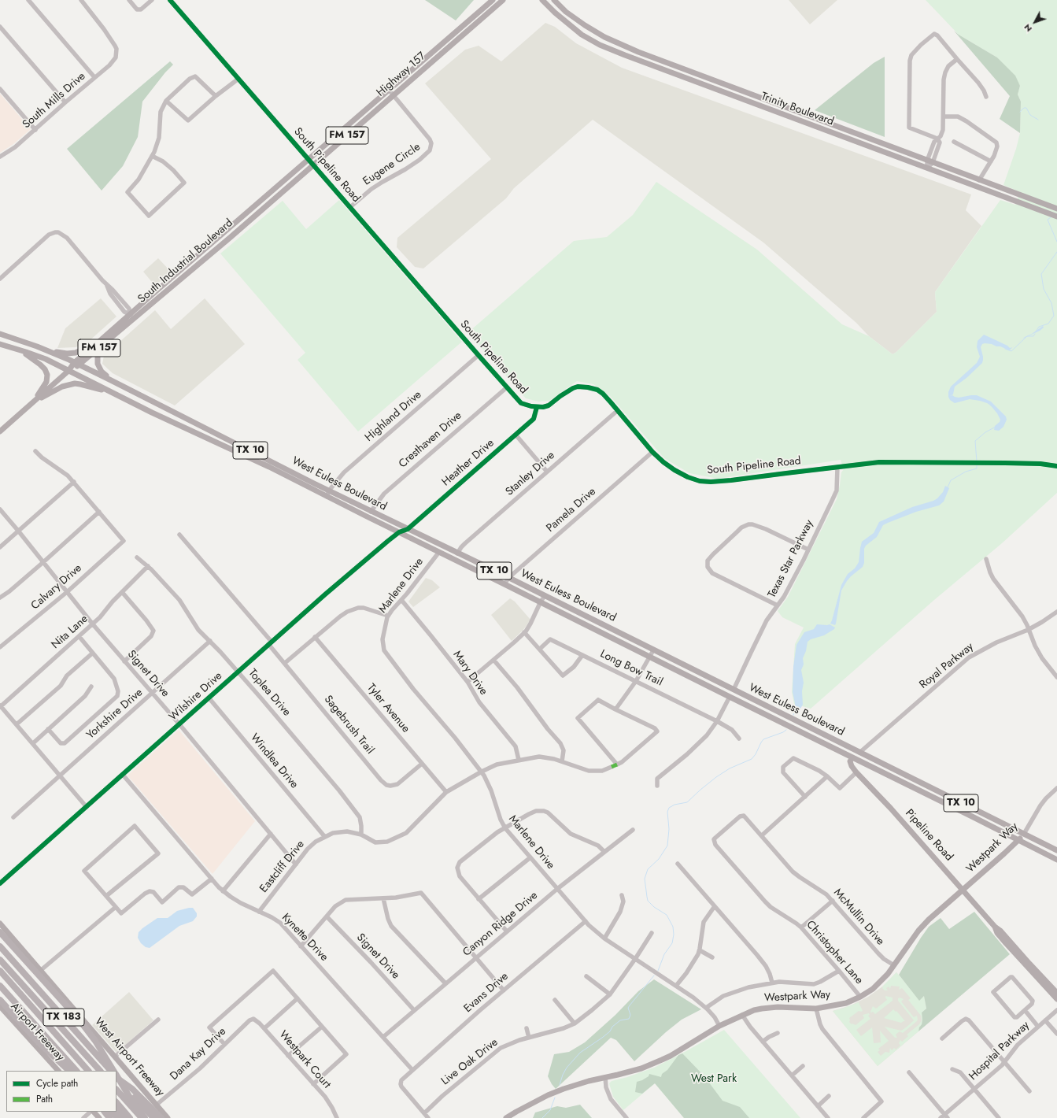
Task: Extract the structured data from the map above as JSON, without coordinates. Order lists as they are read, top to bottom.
{
  "streets": {
    "highway": ["TX 183", "Airport Freeway"],
    "main road": [
      "Highway 157",
      "Trinity Boulevard",
      "FM 157",
      "South Industrial Boulevard",
      "TX 10",
      "West Euless Boulevard",
      "Pipeline Road",
      "Westpark Way",
      "West Airport Freeway"
    ],
    "street": [
      "South Mills Drive",
      "Eugene Circle",
      "South Pipeline Road",
      "Highland Drive",
      "Cresthaven Drive",
      "Heather Drive",
      "Stanley Drive",
      "Pamela Drive",
      "Texas Star Parkway",
      "Marlene Drive",
      "Calvary Drive",
      "Nita Lane",
      "Royal Parkway",
      "Long Bow Trail",
      "Mary Drive",
      "Signet Drive",
      "Toplea Drive",
      "Wilshire Drive",
      "Tyler Avenue",
      "Yorkshire Drive",
      "Sagebrush Trail",
      "Windlea Drive",
      "Eastcliff Drive",
      "McMullin Drive",
      "Canyon Ridge Drive",
      "Kynette Drive",
      "Christopher Lane",
      "Evans Drive",
      "Hospital Parkway",
      "Dana Kay Drive",
      "Westpark Court",
      "Live Oak Drive"
    ]
  },
  "crossings": [
    ["Highway 157", "Eugene Circle"],
    ["Highway 157", "South Pipeline Road"],
    ["Highway 157", "South Industrial Boulevard"],
    ["Eugene Circle", "South Pipeline Road"],
    ["South Pipeline Road", "South Industrial Boulevard"],
    ["South Pipeline Road", "Highland Drive"],
    ["South Pipeline Road", "Cresthaven Drive"],
    ["South Pipeline Road", "Heather Drive"],
    ["South Pipeline Road", "Stanley Drive"],
    ["South Pipeline Road", "Pamela Drive"],
    ["South Pipeline Road", "Texas Star Parkway"],
    ["South Industrial Boulevard", "West Euless Boulevard"],
    ["Highland Drive", "West Euless Boulevard"],
    ["Cresthaven Drive", "West Euless Boulevard"],
    ["Heather Drive", "West Euless Boulevard"],
    ["Heather Drive", "Wilshire Drive"],
    ["Stanley Drive", "West Euless Boulevard"],
    ["West Euless Boulevard", "Pamela Drive"],
    ["West Euless Boulevard", "Texas Star Parkway"],
    ["West Euless Boulevard", "Marlene Drive"],
    ["West Euless Boulevard", "Royal Parkway"],
    ["West Euless Boulevard", "Wilshire Drive"],
    ["West Euless Boulevard", "Pipeline Road"],
    ["West Euless Boulevard", "Westpark Way"],
    ["Marlene Drive", "Mary Drive"],
    ["Marlene Drive", "Westpark Way"],
    ["Marlene Drive", "Eastcliff Drive"],
    ["Marlene Drive", "Canyon Ridge Drive"],
    ["Marlene Drive", "Evans Drive"],
    ["Marlene Drive", "Live Oak Drive"],
    ["Calvary Drive", "Signet Drive"],
    ["Nita Lane", "Signet Drive"],
    ["Nita Lane", "Toplea Drive"],
    ["Mary Drive", "Eastcliff Drive"],
    ["Signet Drive", "Wilshire Drive"],
    ["Signet Drive", "Yorkshire Drive"],
    ["Signet Drive", "Eastcliff Drive"],
    ["Signet Drive", "Canyon Ridge Drive"],
    ["Toplea Drive", "Wilshire Drive"],
    ["Toplea Drive", "Yorkshire Drive"],
    ["Toplea Drive", "Eastcliff Drive"],
    ["Wilshire Drive", "Sagebrush Trail"],
    ["Wilshire Drive", "Windlea Drive"],
    ["Wilshire Drive", "Kynette Drive"],
    ["Tyler Avenue", "Sagebrush Trail"],
    ["Tyler Avenue", "Eastcliff Drive"],
    ["Windlea Drive", "Eastcliff Drive"],
    ["Pipeline Road", "Westpark Way"],
    ["Westpark Way", "McMullin Drive"],
    ["Westpark Way", "Christopher Lane"],
    ["Eastcliff Drive", "Kynette Drive"],
    ["McMullin Drive", "Christopher Lane"],
    ["Canyon Ridge Drive", "Kynette Drive"],
    ["Kynette Drive", "Evans Drive"],
    ["Evans Drive", "Live Oak Drive"],
    ["Dana Kay Drive", "West Airport Freeway"],
    ["Dana Kay Drive", "Westpark Court"]
  ],
  "parks": ["West Park"],
  "legend": ["Cycle path", "Path"],
  "north": "bottom left"
}
